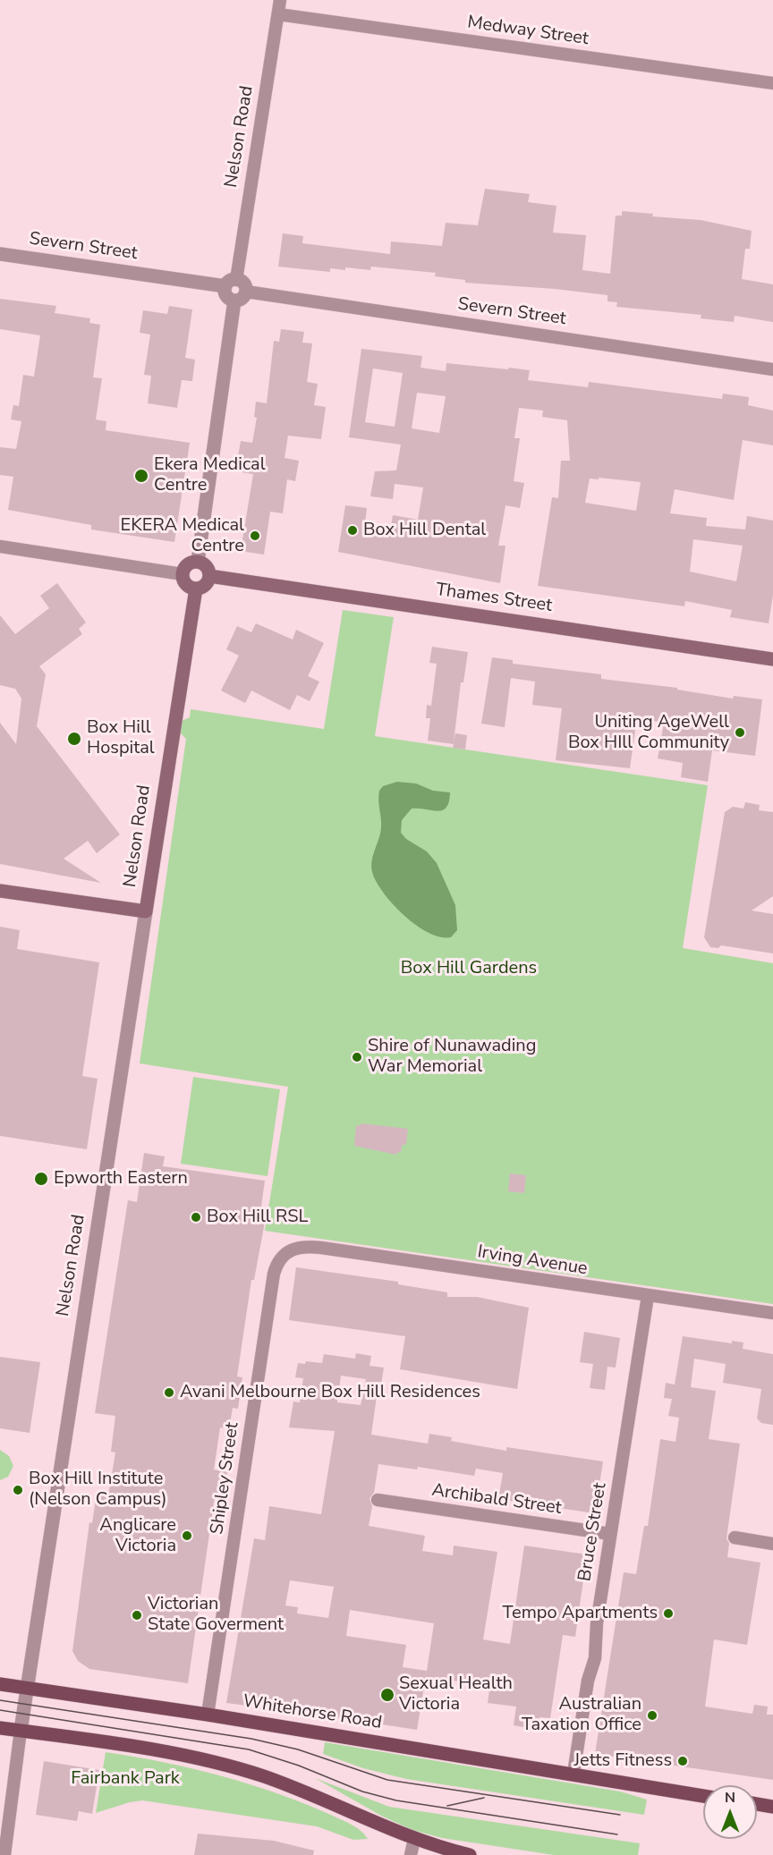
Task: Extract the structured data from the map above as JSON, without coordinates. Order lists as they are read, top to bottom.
{
  "streets": {
    "main road": ["Nelson Road", "Thames Street", "Whitehorse Road"],
    "street": [
      "Medway Street",
      "Severn Street",
      "Irving Avenue",
      "Shipley Street",
      "Archibald Street",
      "Bruce Street"
    ]
  },
  "crossings": [
    ["Medway Street", "Nelson Road"],
    ["Nelson Road", "Severn Street"],
    ["Nelson Road", "Thames Street"],
    ["Nelson Road", "Whitehorse Road"],
    ["Irving Avenue", "Shipley Street"],
    ["Irving Avenue", "Bruce Street"],
    ["Shipley Street", "Whitehorse Road"],
    ["Archibald Street", "Bruce Street"],
    ["Bruce Street", "Whitehorse Road"]
  ],
  "parks": ["Box Hill Gardens", "Fairbank Park"],
  "places": [
    "Ekera Medical Centre",
    "Box Hill Dental",
    "EKERA Medical Centre",
    "Uniting AgeWell Box HIll Community",
    "Box Hill Hospital",
    "Shire of Nunawading War Memorial",
    "Epworth Eastern",
    "Box Hill RSL",
    "Avani Melbourne Box Hill Residences",
    "Box Hill Institute (Nelson Campus)",
    "Anglicare Victoria",
    "Tempo Apartments",
    "Victorian State Goverment",
    "Sexual Health Victoria",
    "Australian Taxation Office",
    "Jetts Fitness"
  ],
  "north": "top"
}
